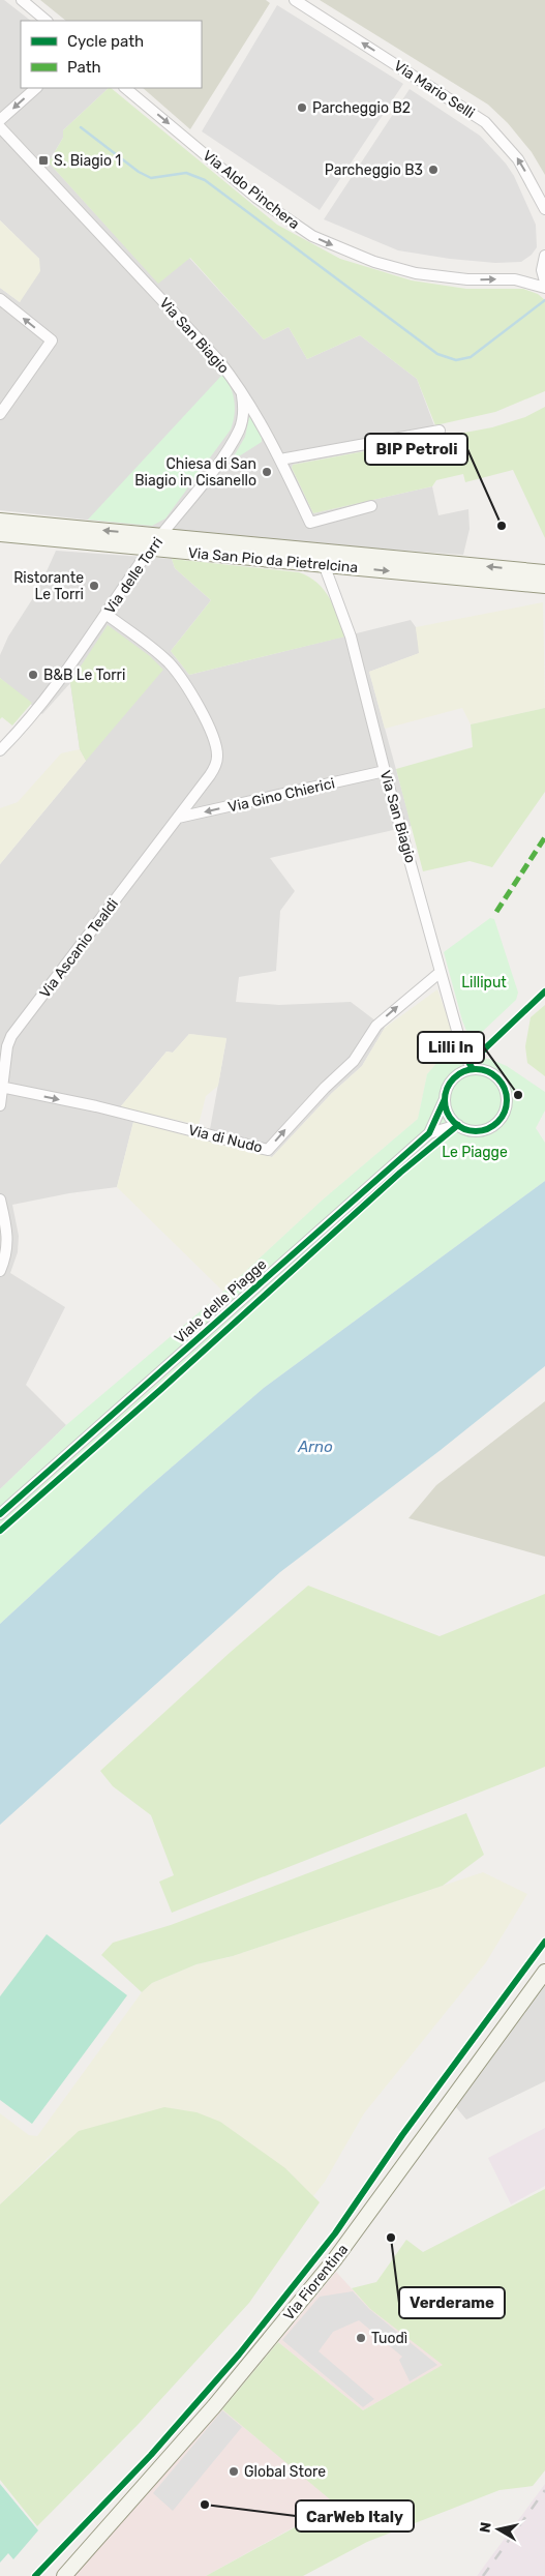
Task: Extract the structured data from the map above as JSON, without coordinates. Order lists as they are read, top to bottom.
{
  "streets": {
    "main road": ["Via San Pio da Pietrelcina", "Via Fiorentina"],
    "street": [
      "Via Mario Selli",
      "Via Aldo Pinchera",
      "Via San Biagio",
      "Via delle Torri",
      "Via Gino Chierici",
      "Via Ascanio Tealdi",
      "Via di Nudo",
      "Viale delle Piagge"
    ]
  },
  "crossings": [
    ["Via San Biagio", "Via San Pio da Pietrelcina"],
    ["Via San Biagio", "Via delle Torri"],
    ["Via San Biagio", "Via Gino Chierici"],
    ["Via San Biagio", "Via di Nudo"],
    ["Via San Biagio", "Viale delle Piagge"],
    ["Via San Pio da Pietrelcina", "Via delle Torri"],
    ["Via delle Torri", "Via Ascanio Tealdi"],
    ["Via Gino Chierici", "Via Ascanio Tealdi"],
    ["Via Ascanio Tealdi", "Via di Nudo"]
  ],
  "one_way": [
    "Via Mario Selli",
    "Via Aldo Pinchera",
    "Via Gino Chierici",
    "Via di Nudo"
  ],
  "water": ["Arno"],
  "parks": ["Lilliput", "Le Piagge"],
  "places": {
    "other": [
      "Parcheggio B2",
      "Parcheggio B3",
      "Chiesa di San Biagio in Cisanello",
      "BIP Petroli",
      "Ristorante Le Torri",
      "B&B Le Torri",
      "Lilli In",
      "Verderame",
      "Tuodì",
      "Global Store",
      "CarWeb Italy"
    ],
    "transit": ["S. Biagio 1"]
  },
  "legend": ["Cycle path", "Path"],
  "north": "left"
}
